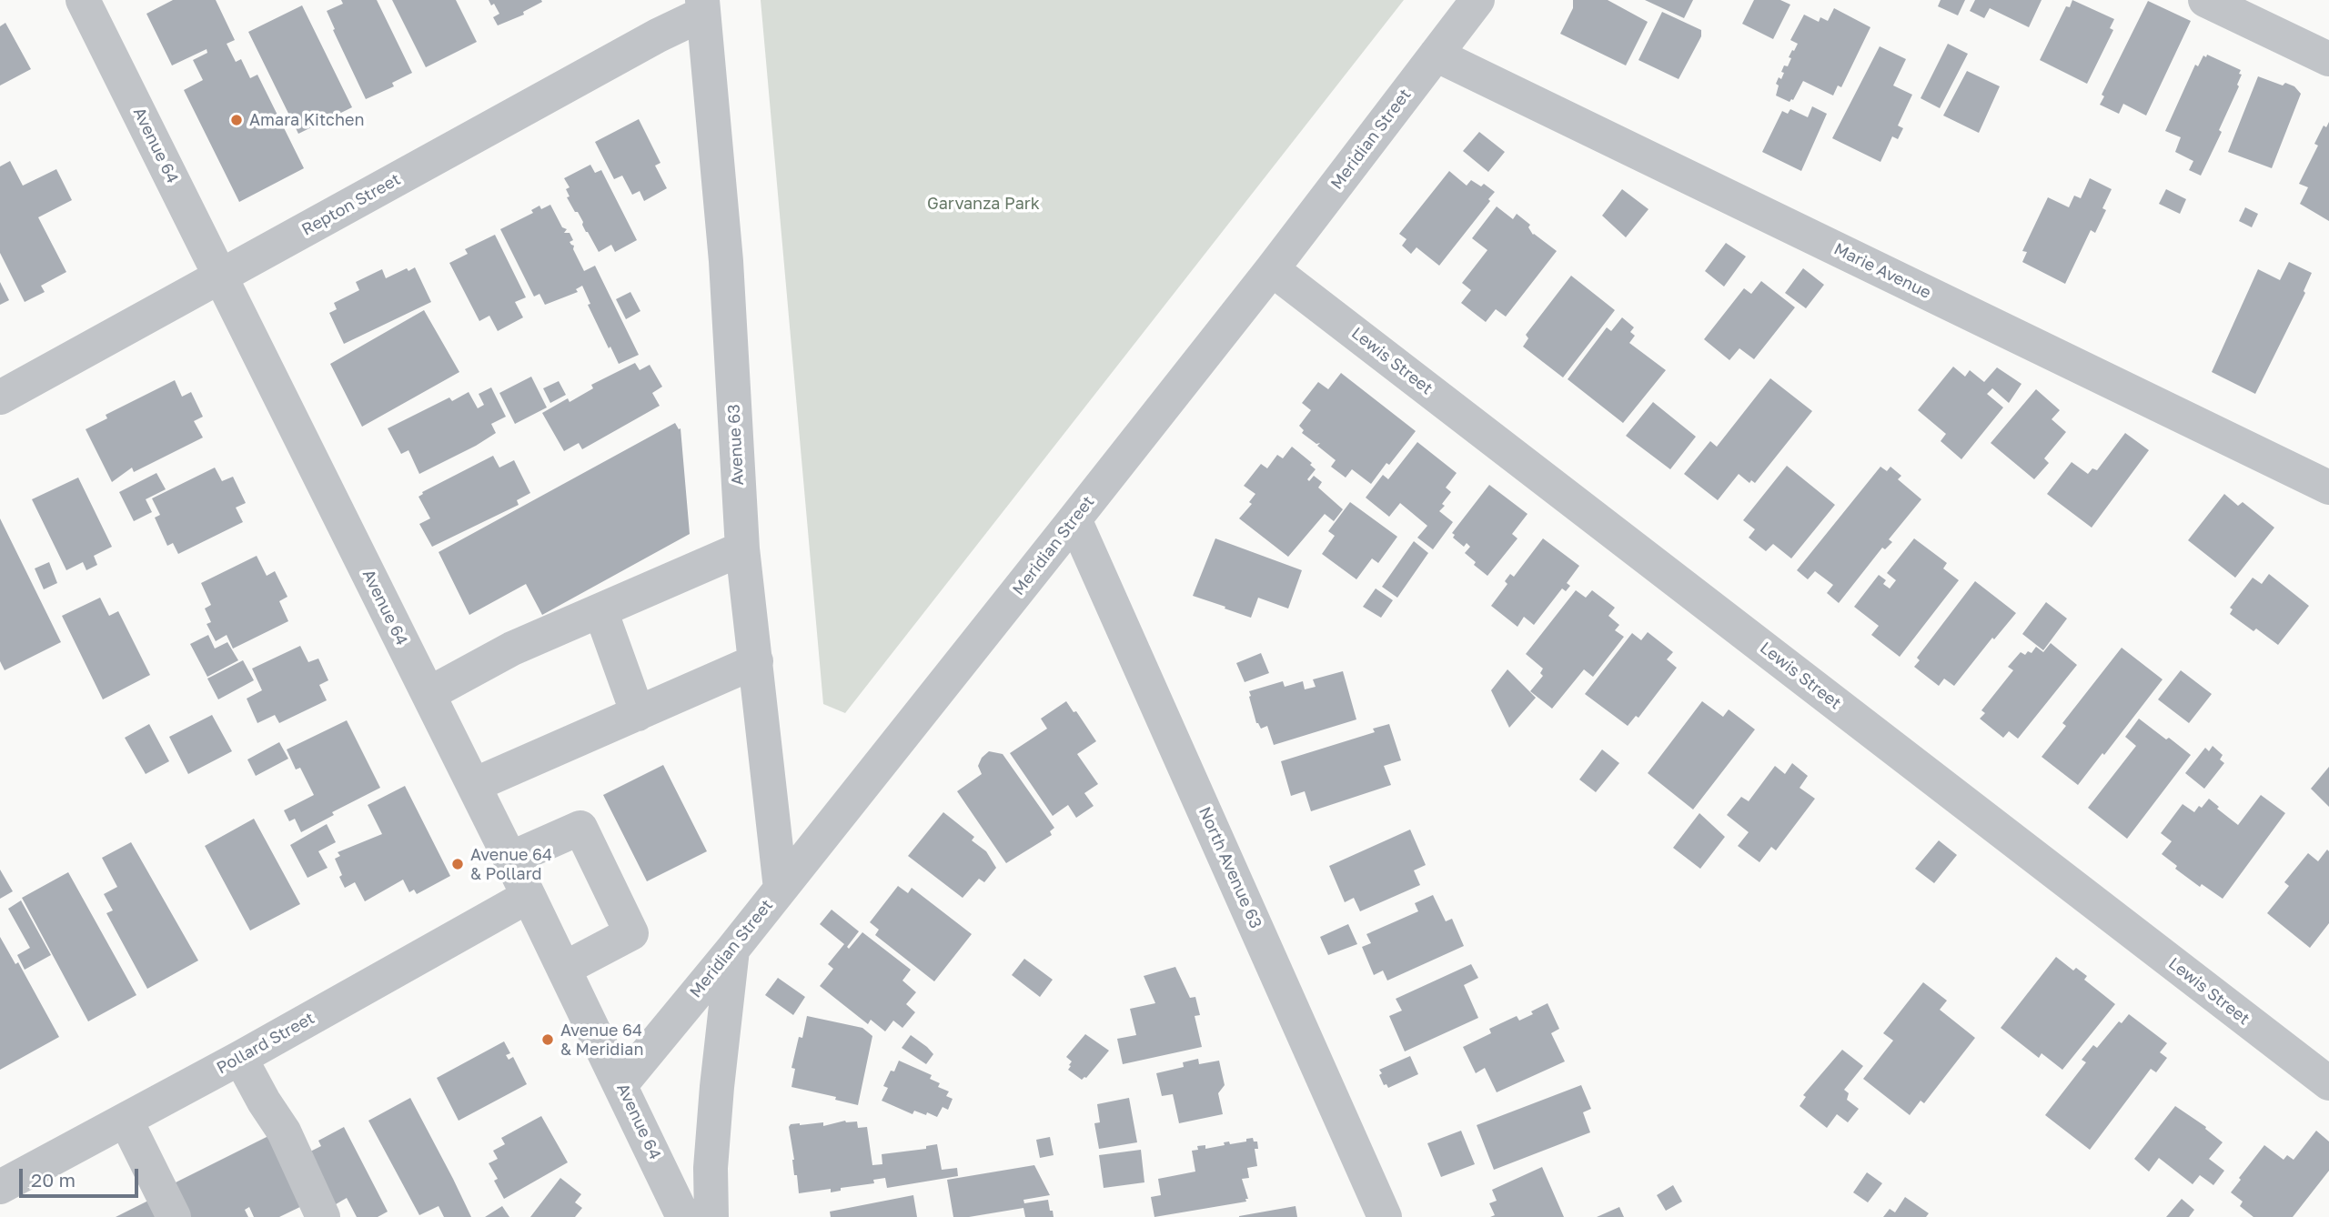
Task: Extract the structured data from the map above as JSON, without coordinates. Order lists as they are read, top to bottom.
{
  "streets": {
    "street": [
      "Meridian Street",
      "Avenue 64",
      "Repton Street",
      "Marie Avenue",
      "Lewis Street",
      "Avenue 63",
      "North Avenue 63",
      "Pollard Street"
    ]
  },
  "crossings": [
    ["Meridian Street", "Avenue 64"],
    ["Meridian Street", "Marie Avenue"],
    ["Meridian Street", "Lewis Street"],
    ["Meridian Street", "Avenue 63"],
    ["Meridian Street", "North Avenue 63"],
    ["Avenue 64", "Repton Street"],
    ["Avenue 64", "Pollard Street"],
    ["Repton Street", "Avenue 63"]
  ],
  "parks": ["Garvanza Park"],
  "places": ["Amara Kitchen", "Avenue 64 & Pollard", "Avenue 64 & Meridian"],
  "scale_bar": "20 m"
}
